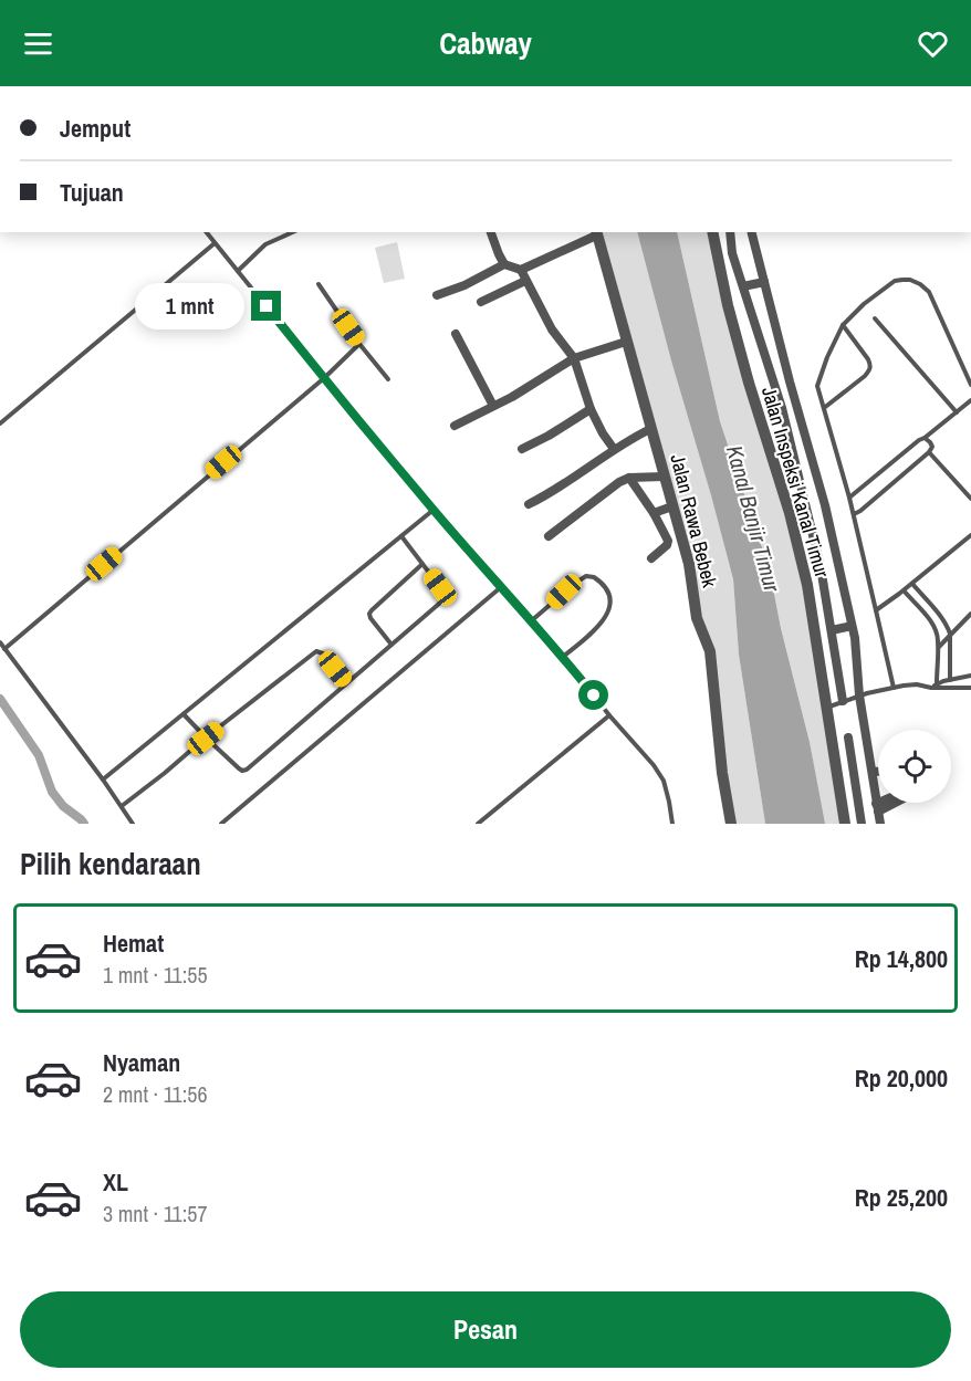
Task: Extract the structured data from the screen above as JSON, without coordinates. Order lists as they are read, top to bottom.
{
  "streets": {
    "street": ["Jalan Inspeksi Kanal Timur", "Jalan Rawa Bebek"]
  },
  "water": ["Kanal Banjir Timur"],
  "page": {
    "header": "Cabway",
    "banner": ["Jemput", "Tujuan"],
    "bubble": "1 mnt",
    "heading": "Pilih kendaraan",
    "list": [
      {
        "name": "Hemat",
        "note": "1 mnt · 11:55",
        "value": "Rp 14,800"
      },
      {
        "name": "Nyaman",
        "note": "2 mnt · 11:56",
        "value": "Rp 20,000"
      },
      {
        "name": "XL",
        "note": "3 mnt · 11:57",
        "value": "Rp 25,200"
      }
    ],
    "buttons": "Pesan"
  }
}
